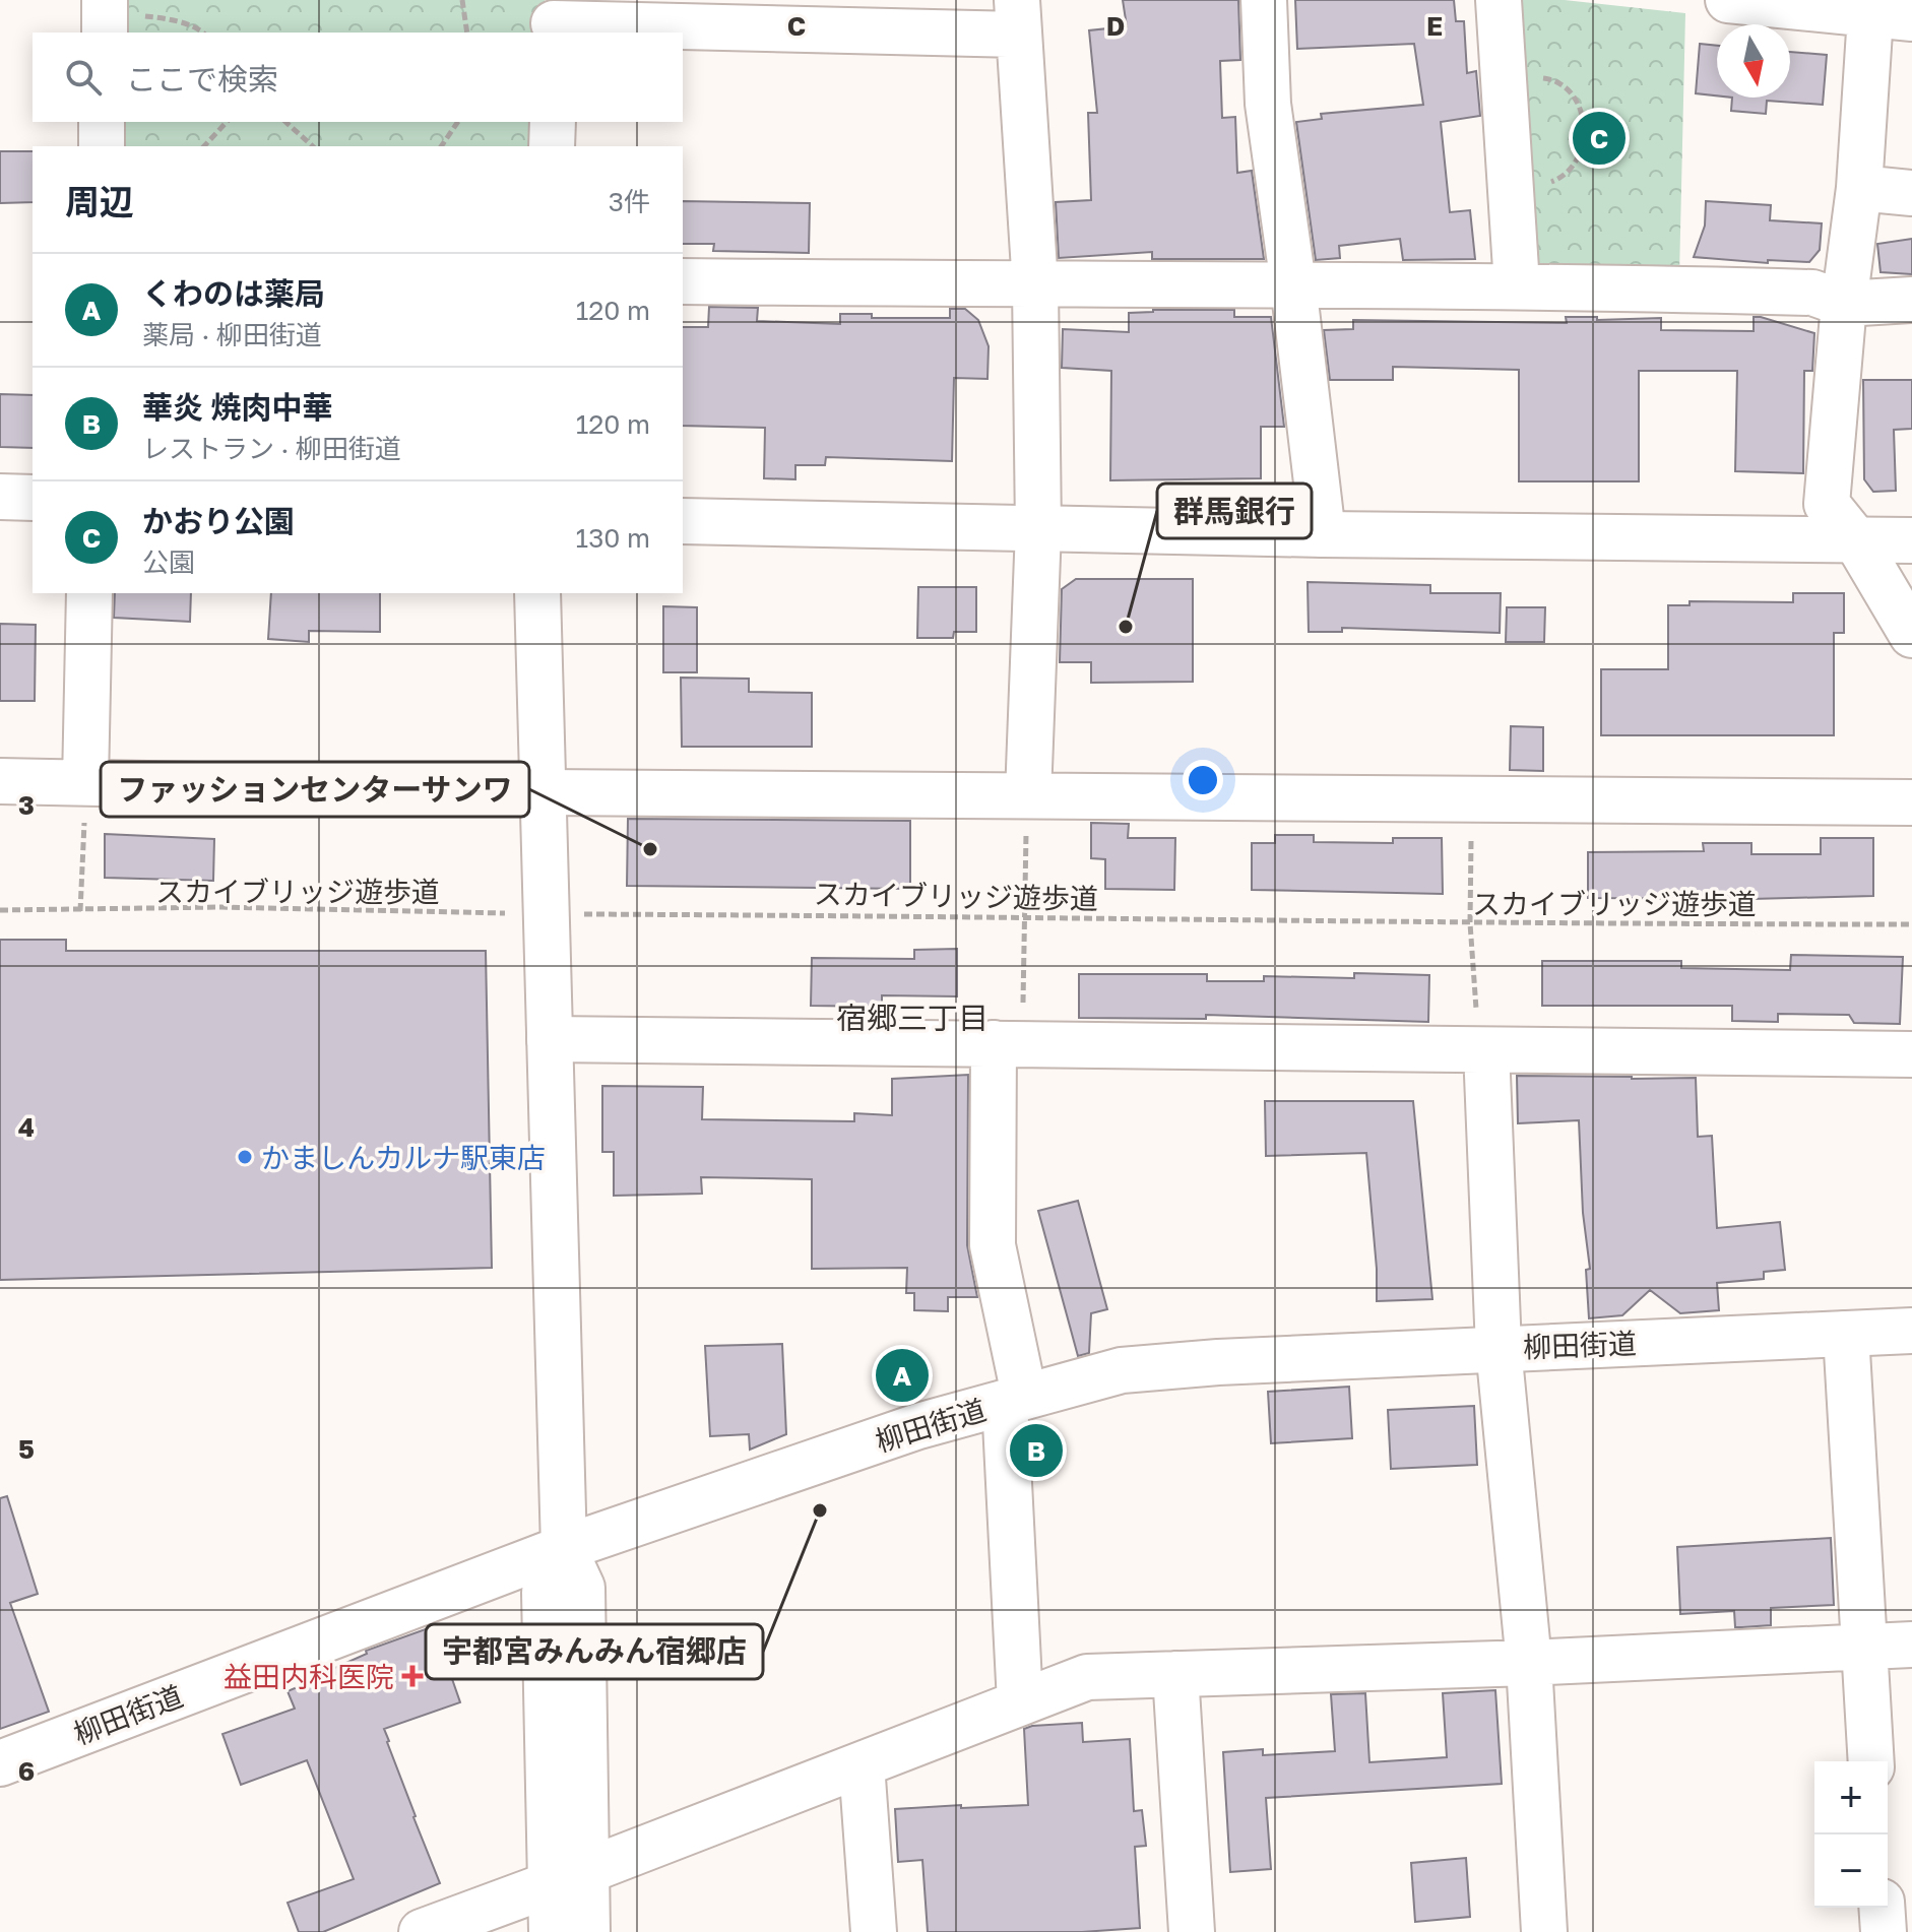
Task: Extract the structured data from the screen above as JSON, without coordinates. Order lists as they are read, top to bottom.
{
  "streets": {
    "street": ["柳田街道"],
    "path": ["スカイブリッジ遊歩道"]
  },
  "districts": ["宿郷三丁目"],
  "places": {
    "other": [
      "群馬銀行",
      "ファッションセンターサンワ",
      "かましんカルナ駅東店",
      "宇都宮みんみん宿郷店"
    ],
    "health": ["益田内科医院"]
  },
  "north": "bottom",
  "page": {
    "search": "ここで検索",
    "pins": ["C", "A", "B"],
    "heading": ["周辺", "3件"],
    "list": [
      {
        "mark": "A",
        "name": "くわのは薬局",
        "note": "薬局 · 柳田街道",
        "value": "120 m"
      },
      {
        "mark": "B",
        "name": "華炎 焼肉中華",
        "note": "レストラン · 柳田街道",
        "value": "120 m"
      },
      {
        "mark": "C",
        "name": "かおり公園",
        "note": "公園",
        "value": "130 m"
      }
    ],
    "map_buttons": ["+", "−"]
  },
  "grid": {
    "columns": ["C", "D", "E"],
    "rows": [
      "3",
      "4",
      "5",
      "6"
    ]
  }
}
